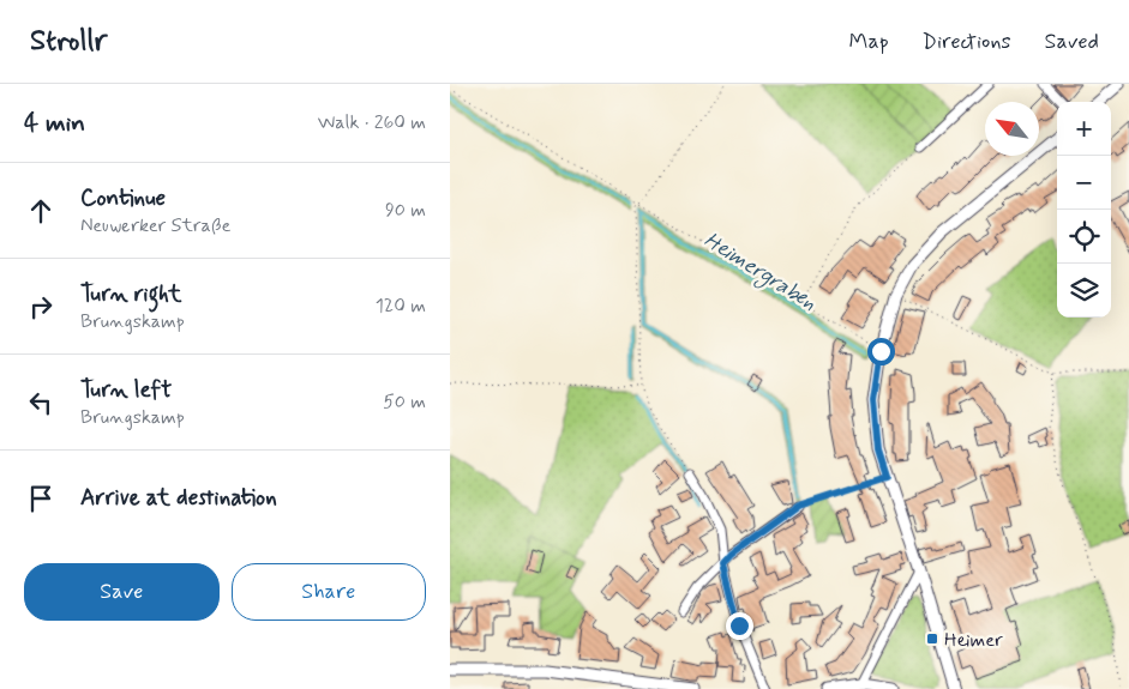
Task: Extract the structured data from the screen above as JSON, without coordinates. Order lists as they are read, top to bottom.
{
  "water": ["Heimergraben"],
  "places": {
    "transit": ["Heimer"]
  },
  "north": "top left",
  "page": {
    "header": "Strollr",
    "nav": ["Map", "Directions", "Saved"],
    "heading": ["4 min", "Walk · 260 m"],
    "map_buttons": ["+", "−"],
    "list": [
      ["Continue", "Neuwerker Straße", "90 m"],
      ["Turn right", "Brungskamp", "120 m"],
      ["Turn left", "Brungskamp", "50 m"],
      "Arrive at destination"
    ],
    "buttons": ["Save", "Share"]
  }
}
